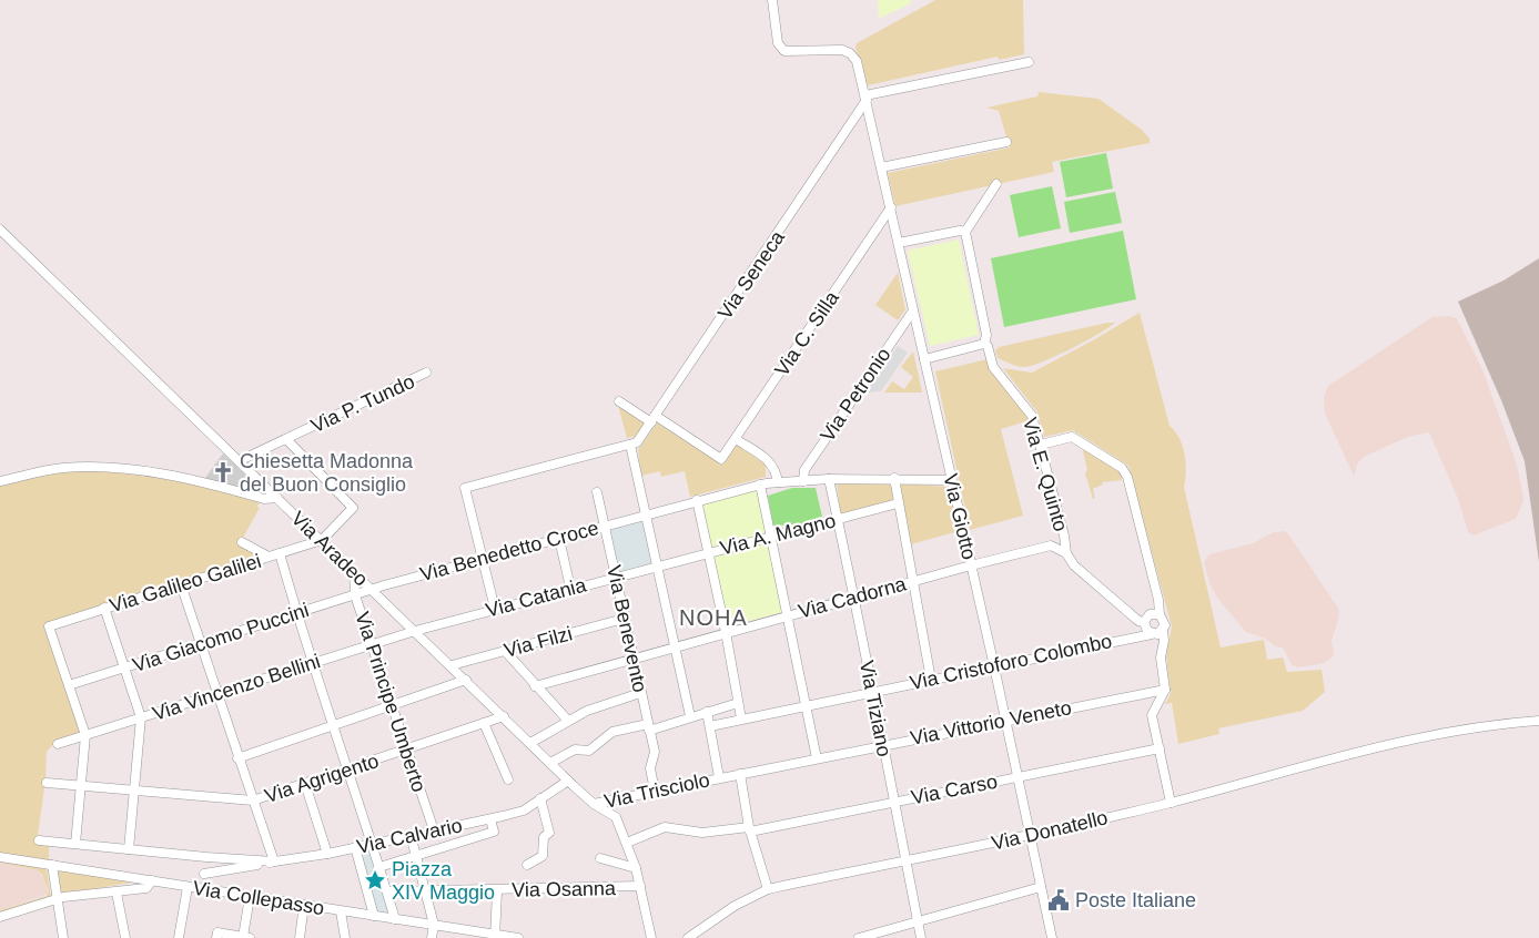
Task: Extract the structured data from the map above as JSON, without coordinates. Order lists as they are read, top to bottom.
{
  "streets": {
    "street": [
      "Via Seneca",
      "Via C. Silla",
      "Via Petronio",
      "Via P. Tundo",
      "Via E. Quinto",
      "Via Giotto",
      "Via A. Magno",
      "Via Aradeo",
      "Via Benedetto Croce",
      "Via Galileo Galilei",
      "Via Catania",
      "Via Cadorna",
      "Via Benevento",
      "Via Giacomo Puccini",
      "Via Filzi",
      "Via Cristoforo Colombo",
      "Via Vincenzo Bellini",
      "Via Principe Umberto",
      "Via Tiziano",
      "Via Vittorio Veneto",
      "Via Agrigento",
      "Via Carso",
      "Via Trisciolo",
      "Via Donatello",
      "Via Calvario",
      "Via Osanna",
      "Via Collepasso"
    ]
  },
  "crossings": [
    ["Via Seneca", "Via C. Silla"],
    ["Via Seneca", "Via Giotto"],
    ["Via C. Silla", "Via Giotto"],
    ["Via Petronio", "Via Giotto"],
    ["Via Petronio", "Via Benedetto Croce"],
    ["Via P. Tundo", "Via Aradeo"],
    ["Via E. Quinto", "Via Cadorna"],
    ["Via Giotto", "Via Benedetto Croce"],
    ["Via Giotto", "Via Cadorna"],
    ["Via Giotto", "Via Cristoforo Colombo"],
    ["Via Giotto", "Via Vittorio Veneto"],
    ["Via Giotto", "Via Carso"],
    ["Via Giotto", "Via Donatello"],
    ["Via A. Magno", "Via Catania"],
    ["Via A. Magno", "Via Tiziano"],
    ["Via Aradeo", "Via Benedetto Croce"],
    ["Via Aradeo", "Via Galileo Galilei"],
    ["Via Aradeo", "Via Catania"],
    ["Via Aradeo", "Via Giacomo Puccini"],
    ["Via Aradeo", "Via Filzi"],
    ["Via Aradeo", "Via Vincenzo Bellini"],
    ["Via Aradeo", "Via Principe Umberto"],
    ["Via Aradeo", "Via Agrigento"],
    ["Via Aradeo", "Via Carso"],
    ["Via Aradeo", "Via Trisciolo"],
    ["Via Aradeo", "Via Calvario"],
    ["Via Benedetto Croce", "Via Benevento"],
    ["Via Benedetto Croce", "Via Giacomo Puccini"],
    ["Via Benedetto Croce", "Via Tiziano"],
    ["Via Galileo Galilei", "Via Giacomo Puccini"],
    ["Via Catania", "Via Benevento"],
    ["Via Catania", "Via Vincenzo Bellini"],
    ["Via Cadorna", "Via Benevento"],
    ["Via Cadorna", "Via Tiziano"],
    ["Via Benevento", "Via Filzi"],
    ["Via Benevento", "Via Trisciolo"],
    ["Via Giacomo Puccini", "Via Principe Umberto"],
    ["Via Cristoforo Colombo", "Via Tiziano"],
    ["Via Vincenzo Bellini", "Via Principe Umberto"],
    ["Via Principe Umberto", "Via Agrigento"],
    ["Via Principe Umberto", "Via Calvario"],
    ["Via Tiziano", "Via Vittorio Veneto"],
    ["Via Tiziano", "Via Carso"],
    ["Via Tiziano", "Via Donatello"],
    ["Via Vittorio Veneto", "Via Trisciolo"]
  ],
  "districts": ["NOHA"],
  "places": {
    "church": ["Chiesetta Madonna del Buon Consiglio"],
    "place": ["Piazza XIV Maggio"],
    "public building": ["Poste Italiane"]
  }
}
